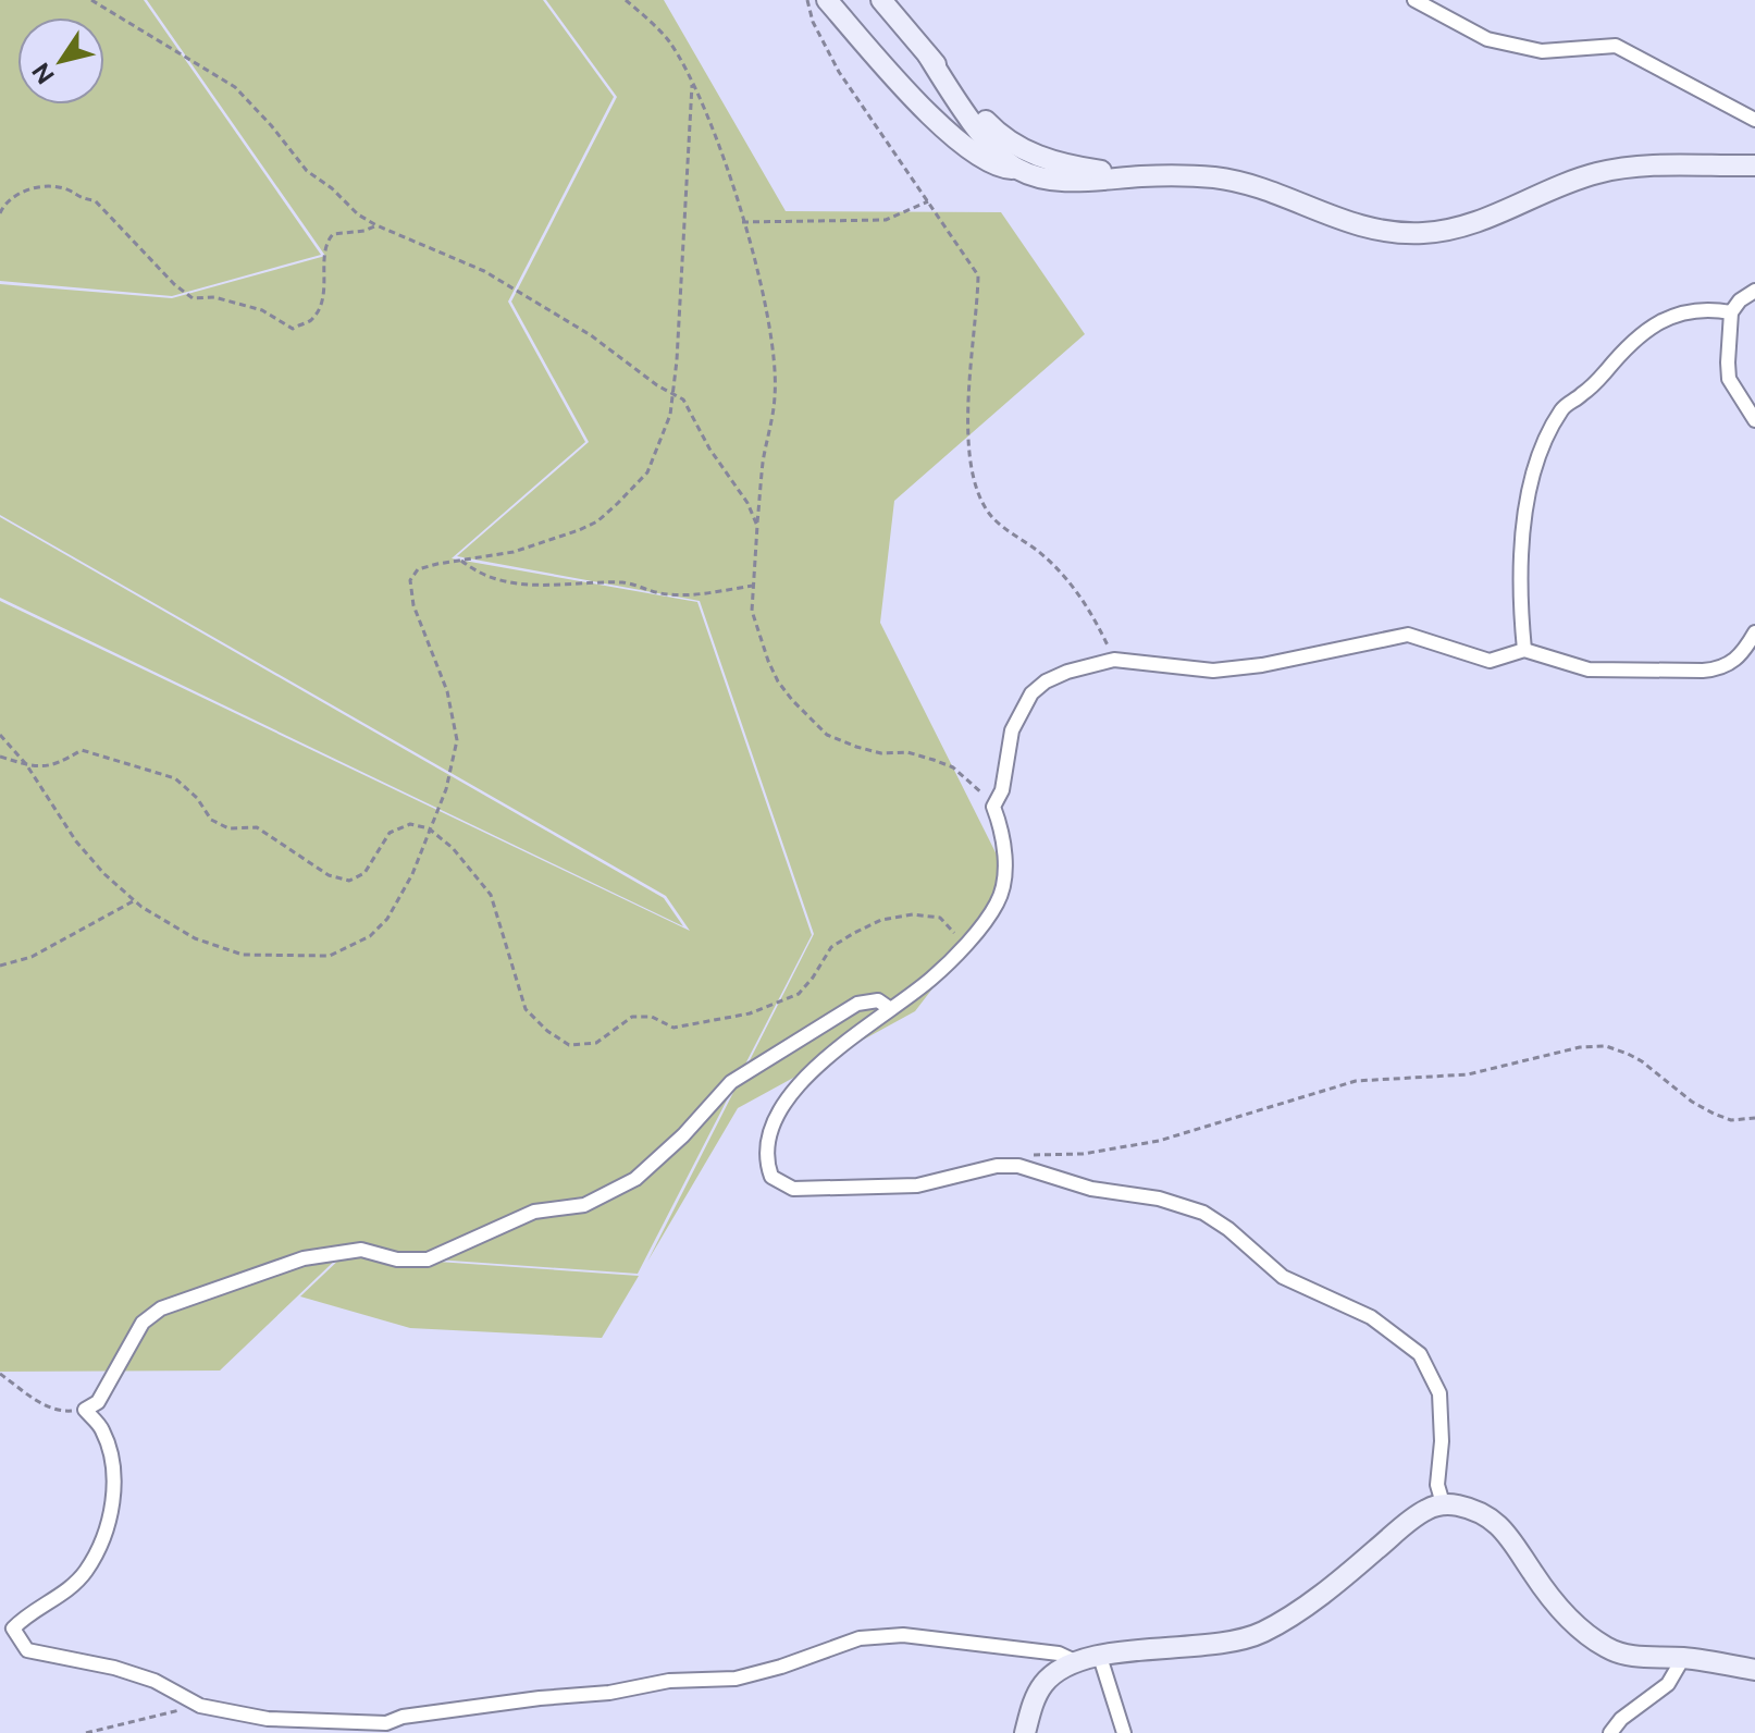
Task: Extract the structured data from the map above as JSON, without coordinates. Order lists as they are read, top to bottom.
{
  "north": "bottom left"
}
